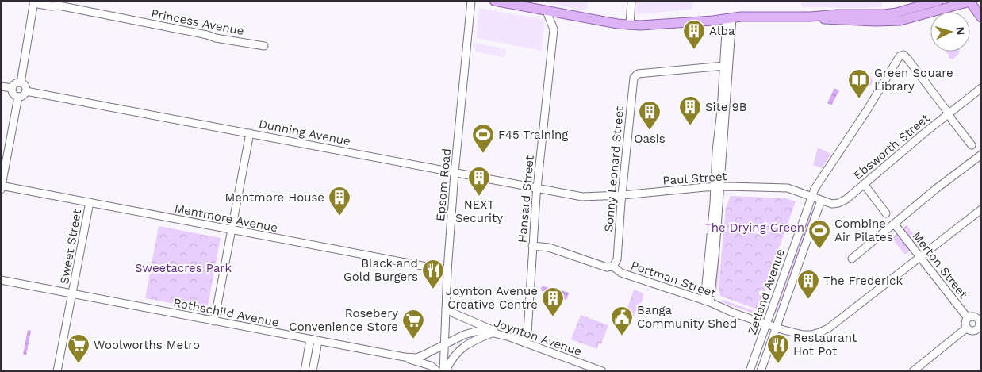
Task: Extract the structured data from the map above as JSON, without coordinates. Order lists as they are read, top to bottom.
{
  "streets": {
    "street": [
      "Princess Avenue",
      "Dunning Avenue",
      "Ebsworth Street",
      "Sonny Leonard Street",
      "Paul Street",
      "Epsom Road",
      "Hansard Street",
      "Mentmore Avenue",
      "Sweet Street",
      "Merton Street",
      "Portman Street",
      "Zetland Avenue",
      "Rothschild Avenue",
      "Joynton Avenue"
    ]
  },
  "crossings": [
    ["Dunning Avenue", "Paul Street"],
    ["Dunning Avenue", "Epsom Road"],
    ["Dunning Avenue", "Hansard Street"],
    ["Ebsworth Street", "Paul Street"],
    ["Ebsworth Street", "Zetland Avenue"],
    ["Sonny Leonard Street", "Paul Street"],
    ["Sonny Leonard Street", "Portman Street"],
    ["Paul Street", "Zetland Avenue"],
    ["Epsom Road", "Mentmore Avenue"],
    ["Epsom Road", "Rothschild Avenue"],
    ["Epsom Road", "Joynton Avenue"],
    ["Hansard Street", "Portman Street"],
    ["Hansard Street", "Joynton Avenue"],
    ["Mentmore Avenue", "Sweet Street"],
    ["Sweet Street", "Rothschild Avenue"],
    ["Merton Street", "Portman Street"],
    ["Portman Street", "Zetland Avenue"],
    ["Rothschild Avenue", "Joynton Avenue"]
  ],
  "parks": ["The Drying Green", "Sweetacres Park"],
  "places": {
    "building": [
      "Alba",
      "Site 9B",
      "Oasis",
      "NEXT Security",
      "Mentmore House",
      "The Frederick",
      "Joynton Avenue Creative Centre"
    ],
    "library": ["Green Square Library"],
    "sports": ["F45 Training", "Combine Air Pilates"],
    "restaurant": ["Black and Gold Burgers", "Restaurant Hot Pot"],
    "public building": ["Banga Community Shed"],
    "supermarket": ["Rosebery Convenience Store", "Woolworths Metro"]
  },
  "north": "right"
}
